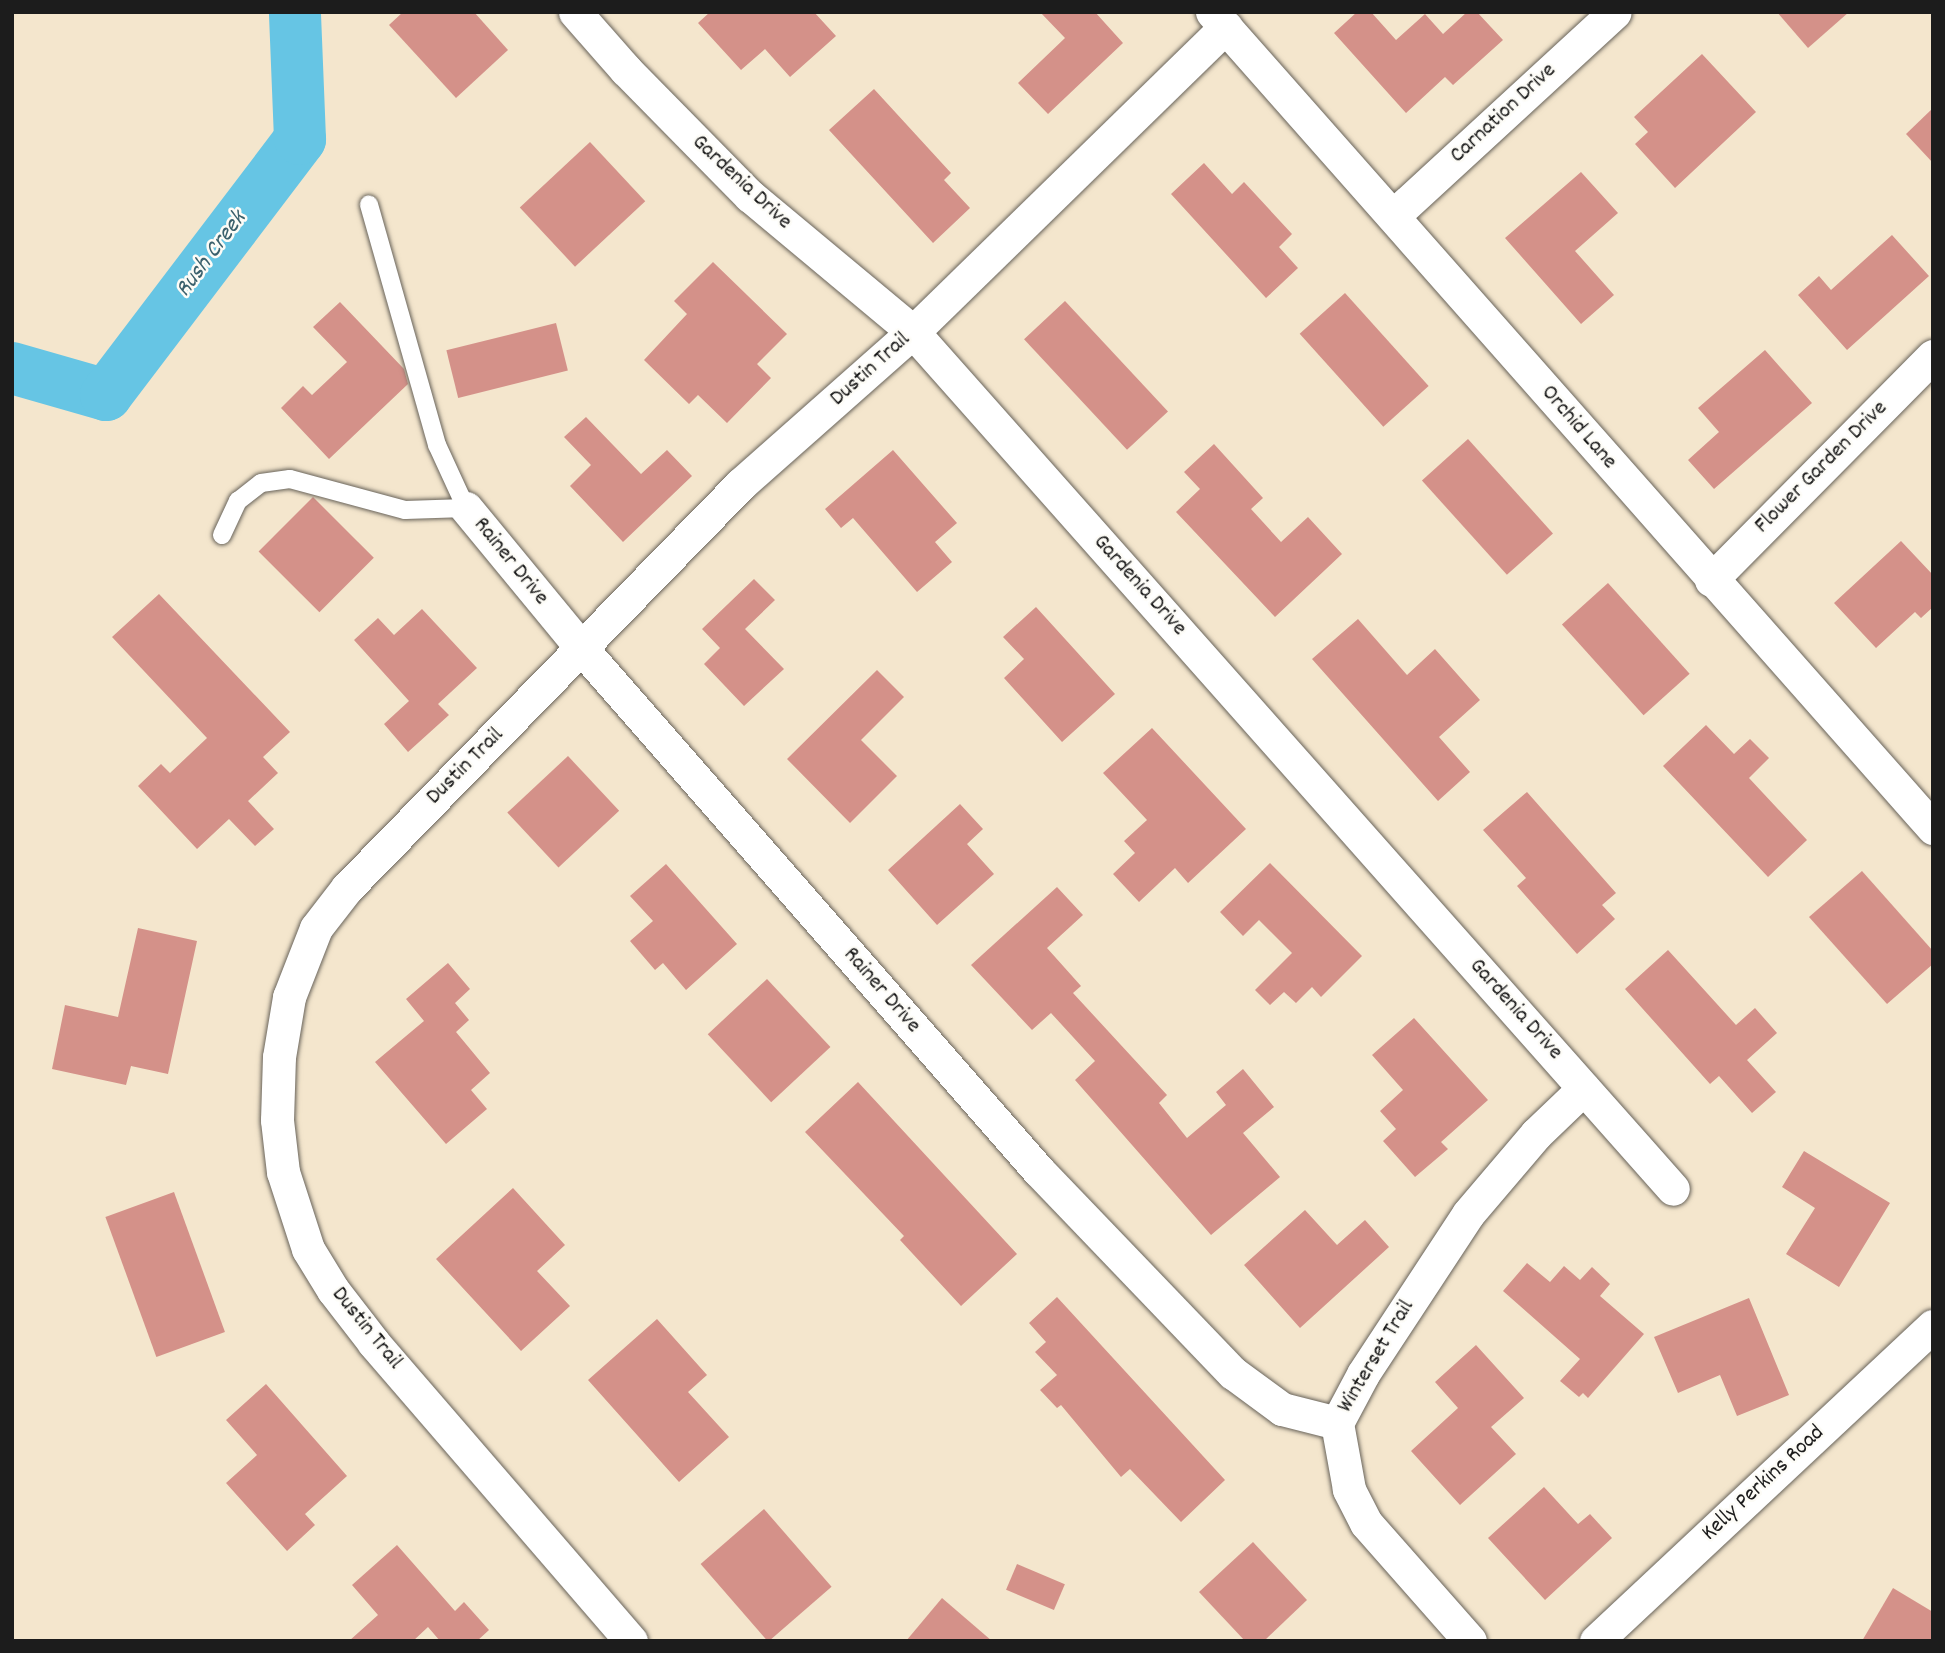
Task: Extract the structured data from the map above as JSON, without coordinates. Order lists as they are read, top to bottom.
{
  "streets": {
    "street": [
      "Carnation Drive",
      "Gardenia Drive",
      "Dustin Trail",
      "Orchid Lane",
      "Flower Garden Drive",
      "Rainer Drive",
      "Winterset Trail",
      "Kelly Perkins Road"
    ]
  },
  "crossings": [
    ["Carnation Drive", "Orchid Lane"],
    ["Gardenia Drive", "Dustin Trail"],
    ["Gardenia Drive", "Winterset Trail"],
    ["Dustin Trail", "Orchid Lane"],
    ["Dustin Trail", "Rainer Drive"],
    ["Orchid Lane", "Flower Garden Drive"],
    ["Rainer Drive", "Winterset Trail"]
  ],
  "water": ["Rush Creek"]
}
